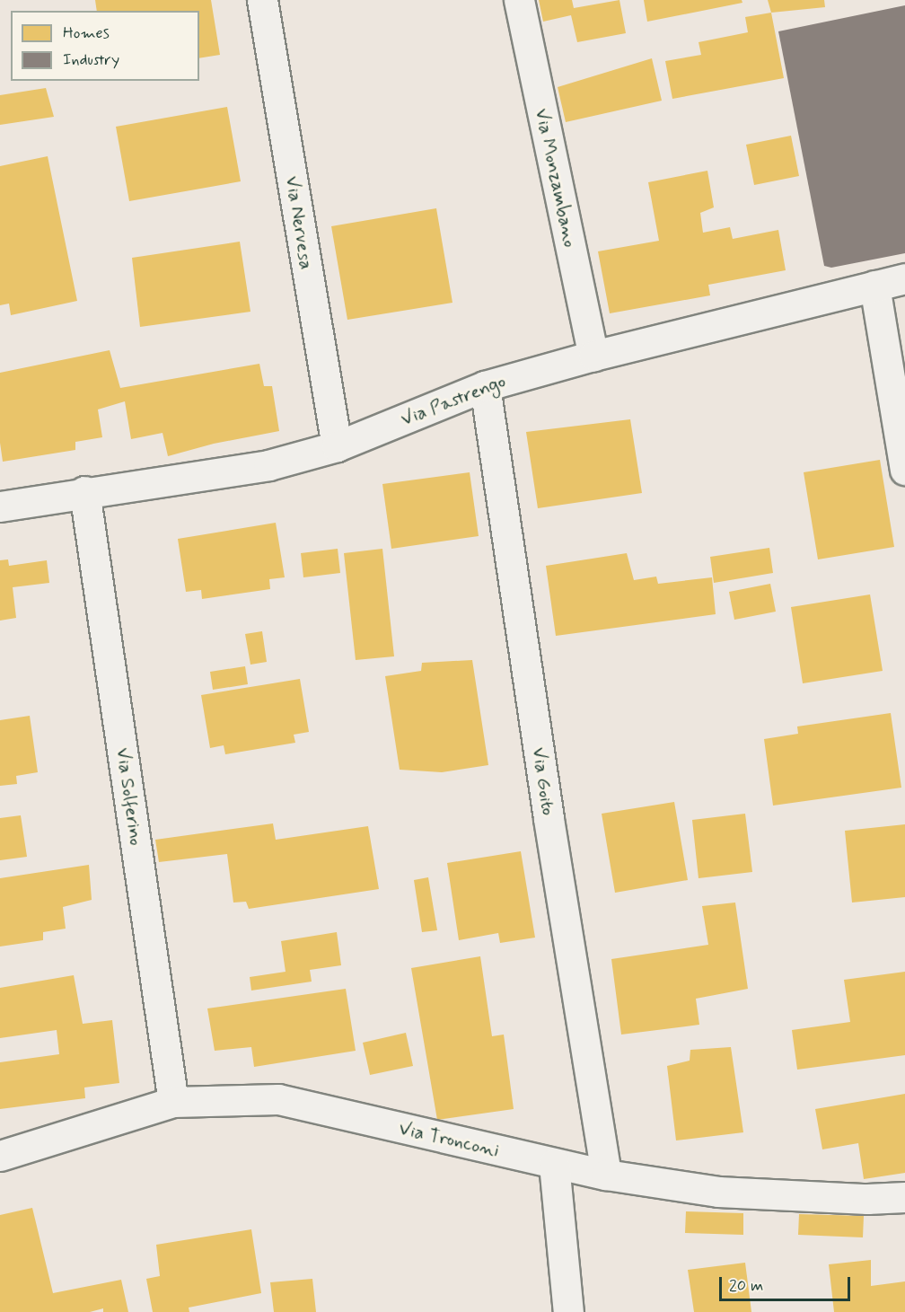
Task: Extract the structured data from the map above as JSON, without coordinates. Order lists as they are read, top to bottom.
{
  "streets": {
    "street": [
      "Via Monzambano",
      "Via Nervesa",
      "Via Pastrengo",
      "Via Goito",
      "Via Solferino",
      "Via Tronconi"
    ]
  },
  "crossings": [
    ["Via Monzambano", "Via Pastrengo"],
    ["Via Nervesa", "Via Pastrengo"],
    ["Via Pastrengo", "Via Goito"],
    ["Via Pastrengo", "Via Solferino"],
    ["Via Goito", "Via Tronconi"],
    ["Via Solferino", "Via Tronconi"]
  ],
  "legend": ["Homes", "Industry"],
  "scale_bar": "20 m"
}
